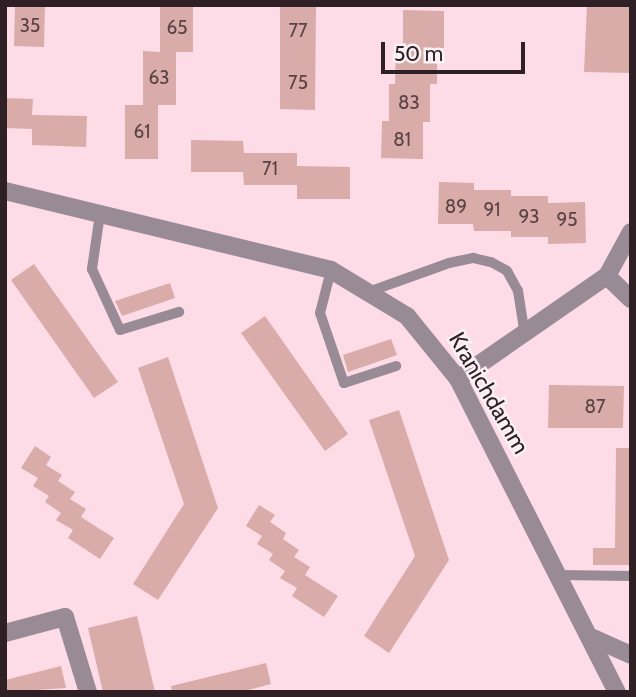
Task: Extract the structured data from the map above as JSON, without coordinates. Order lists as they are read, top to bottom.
{
  "streets": {
    "street": ["Kranichdamm"]
  },
  "house_numbers": [
    "35",
    "65",
    "77",
    "63",
    "75",
    "83",
    "61",
    "81",
    "71",
    "89",
    "91",
    "93",
    "95",
    "87"
  ],
  "scale_bar": "50 m"
}
